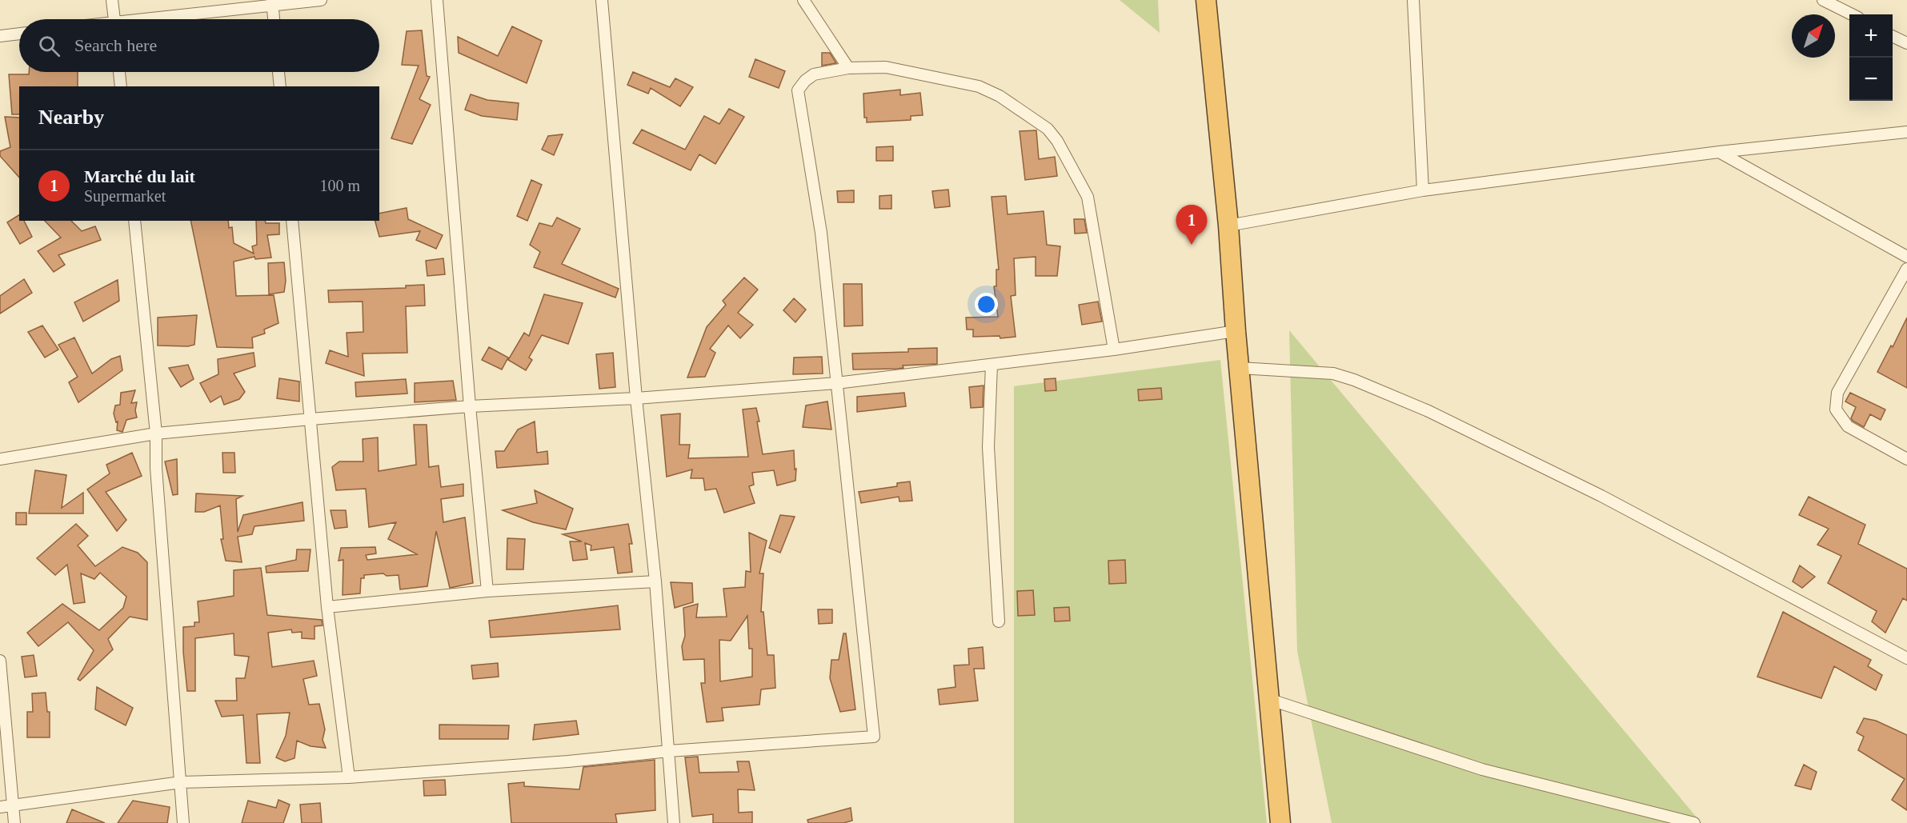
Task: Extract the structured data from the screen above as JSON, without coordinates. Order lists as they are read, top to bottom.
{
  "north": "top right",
  "page": {
    "map_buttons": ["+", "−"],
    "search": "Search here",
    "heading": "Nearby",
    "list": [
      {
        "mark": "1",
        "name": "Marché du lait",
        "note": "Supermarket",
        "value": "100 m"
      }
    ],
    "pins": "1"
  }
}
